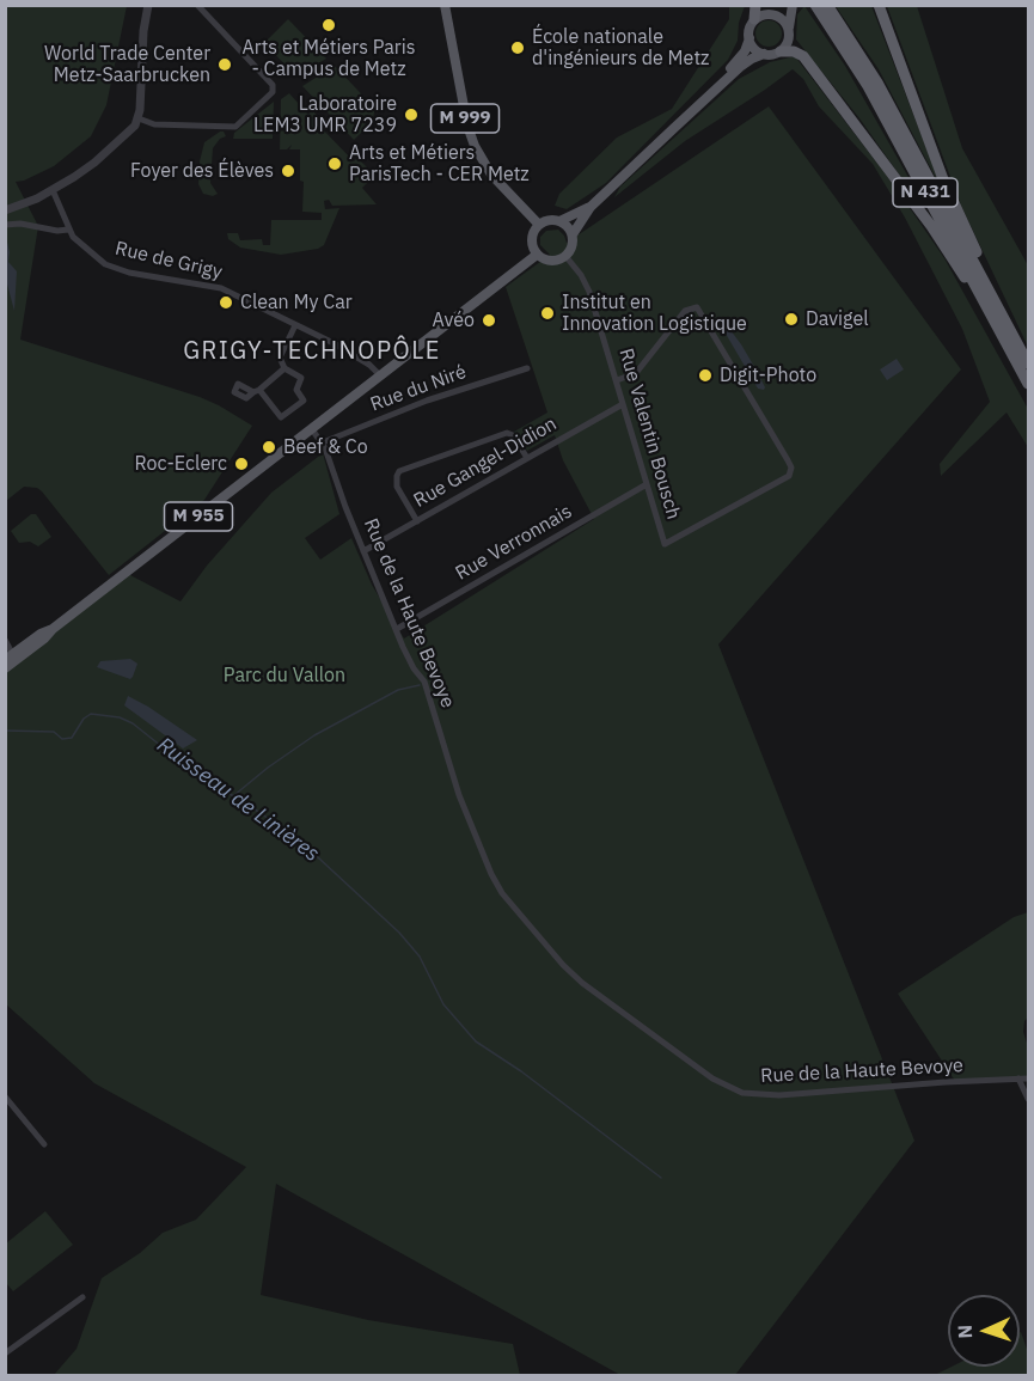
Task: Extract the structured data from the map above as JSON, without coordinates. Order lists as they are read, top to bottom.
{
  "streets": {
    "highway": ["N 431"],
    "main road": ["M 999", "M 955"],
    "street": [
      "Rue de Grigy",
      "Rue du Niré",
      "Rue Valentin Bousch",
      "Rue Gangel-Didion",
      "Rue Verronnais",
      "Rue de la Haute Bevoye"
    ]
  },
  "crossings": [
    ["M 999", "Rue Valentin Bousch"],
    ["M 999", "M 955"],
    ["Rue de Grigy", "M 955"],
    ["Rue du Niré", "Rue de la Haute Bevoye"],
    ["Rue Valentin Bousch", "Rue Gangel-Didion"],
    ["Rue Valentin Bousch", "M 955"],
    ["Rue Valentin Bousch", "Rue Verronnais"],
    ["Rue Gangel-Didion", "Rue de la Haute Bevoye"],
    ["M 955", "Rue de la Haute Bevoye"],
    ["Rue Verronnais", "Rue de la Haute Bevoye"]
  ],
  "districts": ["GRIGY-TECHNOPÔLE"],
  "water": ["Ruisseau de Linières"],
  "parks": ["Parc du Vallon"],
  "places": [
    "Arts et Métiers Paris - Campus de Metz",
    "École nationale d'ingénieurs de Metz",
    "World Trade Center Metz-Saarbrucken",
    "Laboratoire LEM3 UMR 7239",
    "Arts et Métiers ParisTech - CER Metz",
    "Foyer des Élèves",
    "Clean My Car",
    "Institut en Innovation Logistique",
    "Davigel",
    "Avéo",
    "Digit-Photo",
    "Beef & Co",
    "Roc-Eclerc"
  ],
  "north": "left"
}
